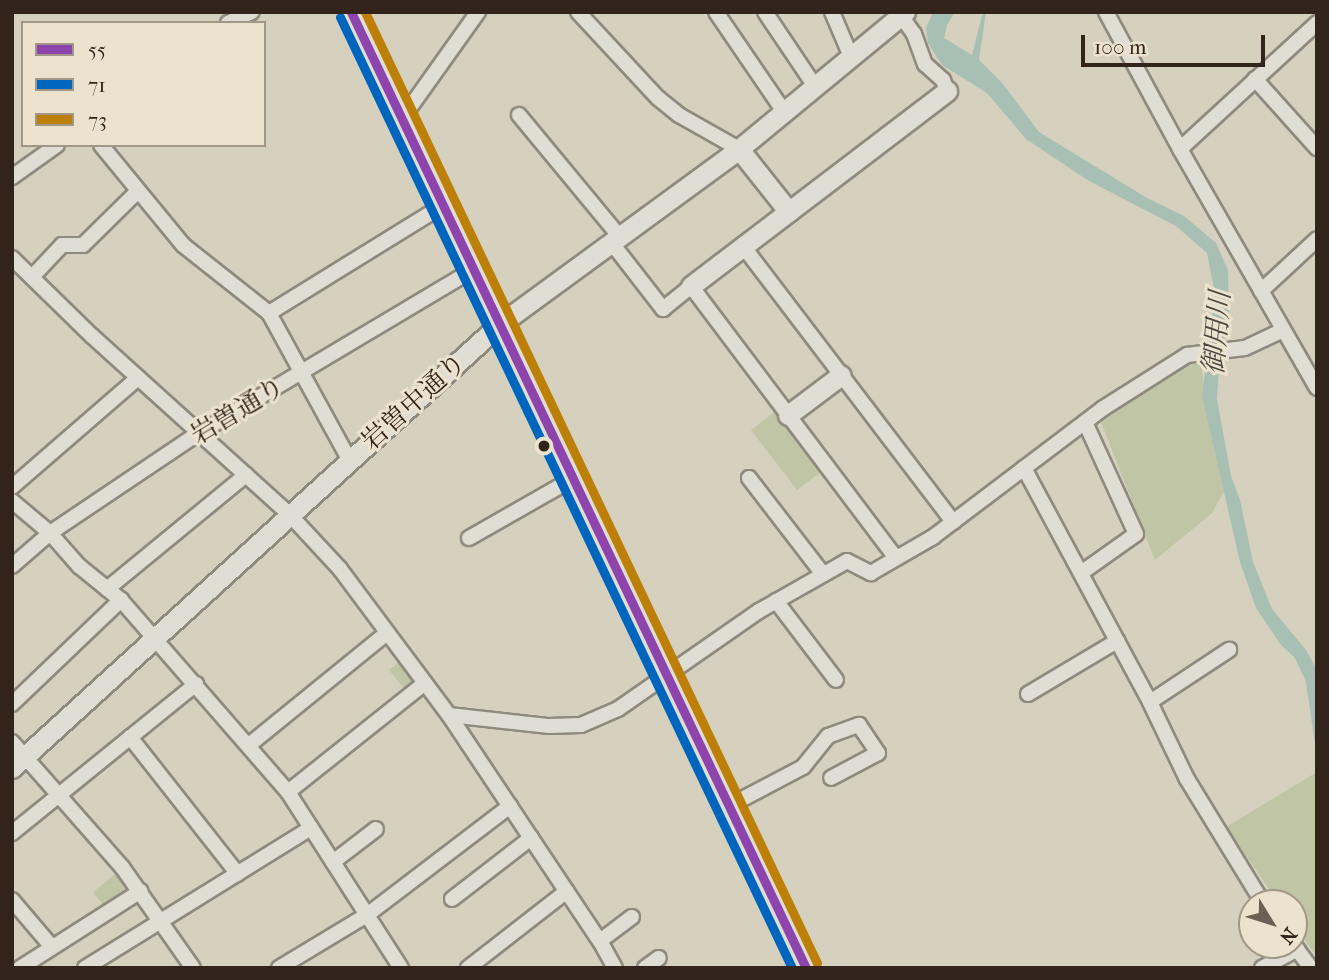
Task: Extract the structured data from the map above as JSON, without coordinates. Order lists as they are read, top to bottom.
{
  "streets": {
    "street": ["岩曽中通り", "岩曽通り"]
  },
  "water": ["御用川"],
  "lines": ["transit line 55", "transit line 73", "transit line 71"],
  "legend": ["55", "71", "73"],
  "scale_bar": "100 m",
  "north": "bottom right"
}
